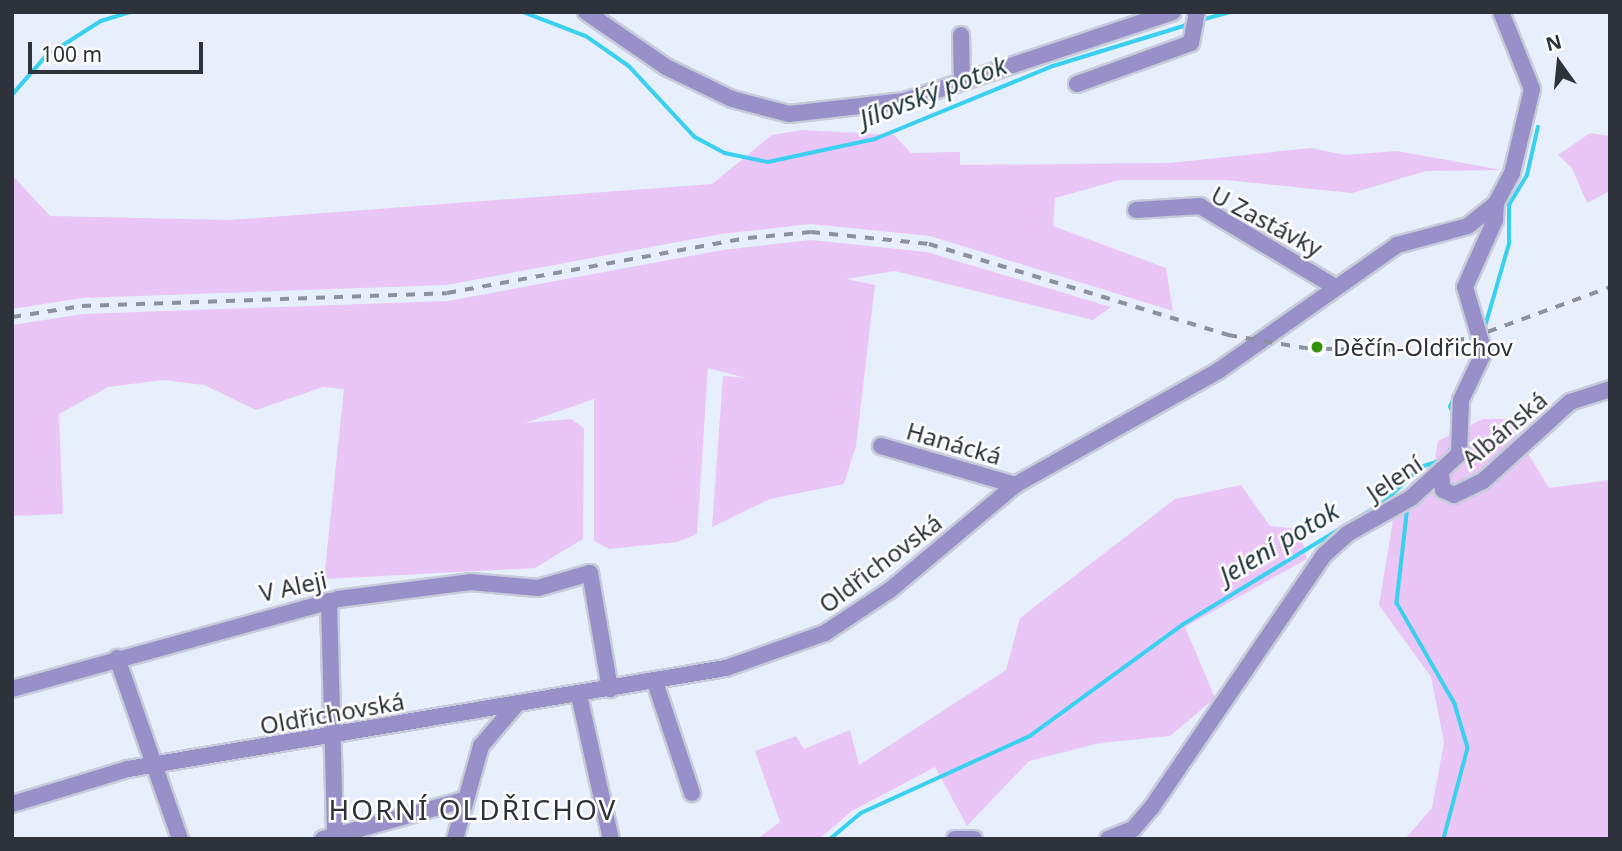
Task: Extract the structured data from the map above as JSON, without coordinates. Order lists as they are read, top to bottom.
{
  "streets": {
    "street": [
      "U Zastávky",
      "Albánská",
      "Hanácká",
      "Jelení",
      "Oldřichovská",
      "V Aleji"
    ]
  },
  "crossings": [
    ["U Zastávky", "Oldřichovská"],
    ["Albánská", "Jelení"],
    ["Hanácká", "Oldřichovská"],
    ["Jelení", "Oldřichovská"],
    ["Oldřichovská", "V Aleji"]
  ],
  "districts": ["HORNÍ OLDŘICHOV"],
  "water": ["Jílovský potok", "Jelení potok"],
  "places": ["Děčín-Oldřichov"],
  "scale_bar": "100 m",
  "north": "top"
}
